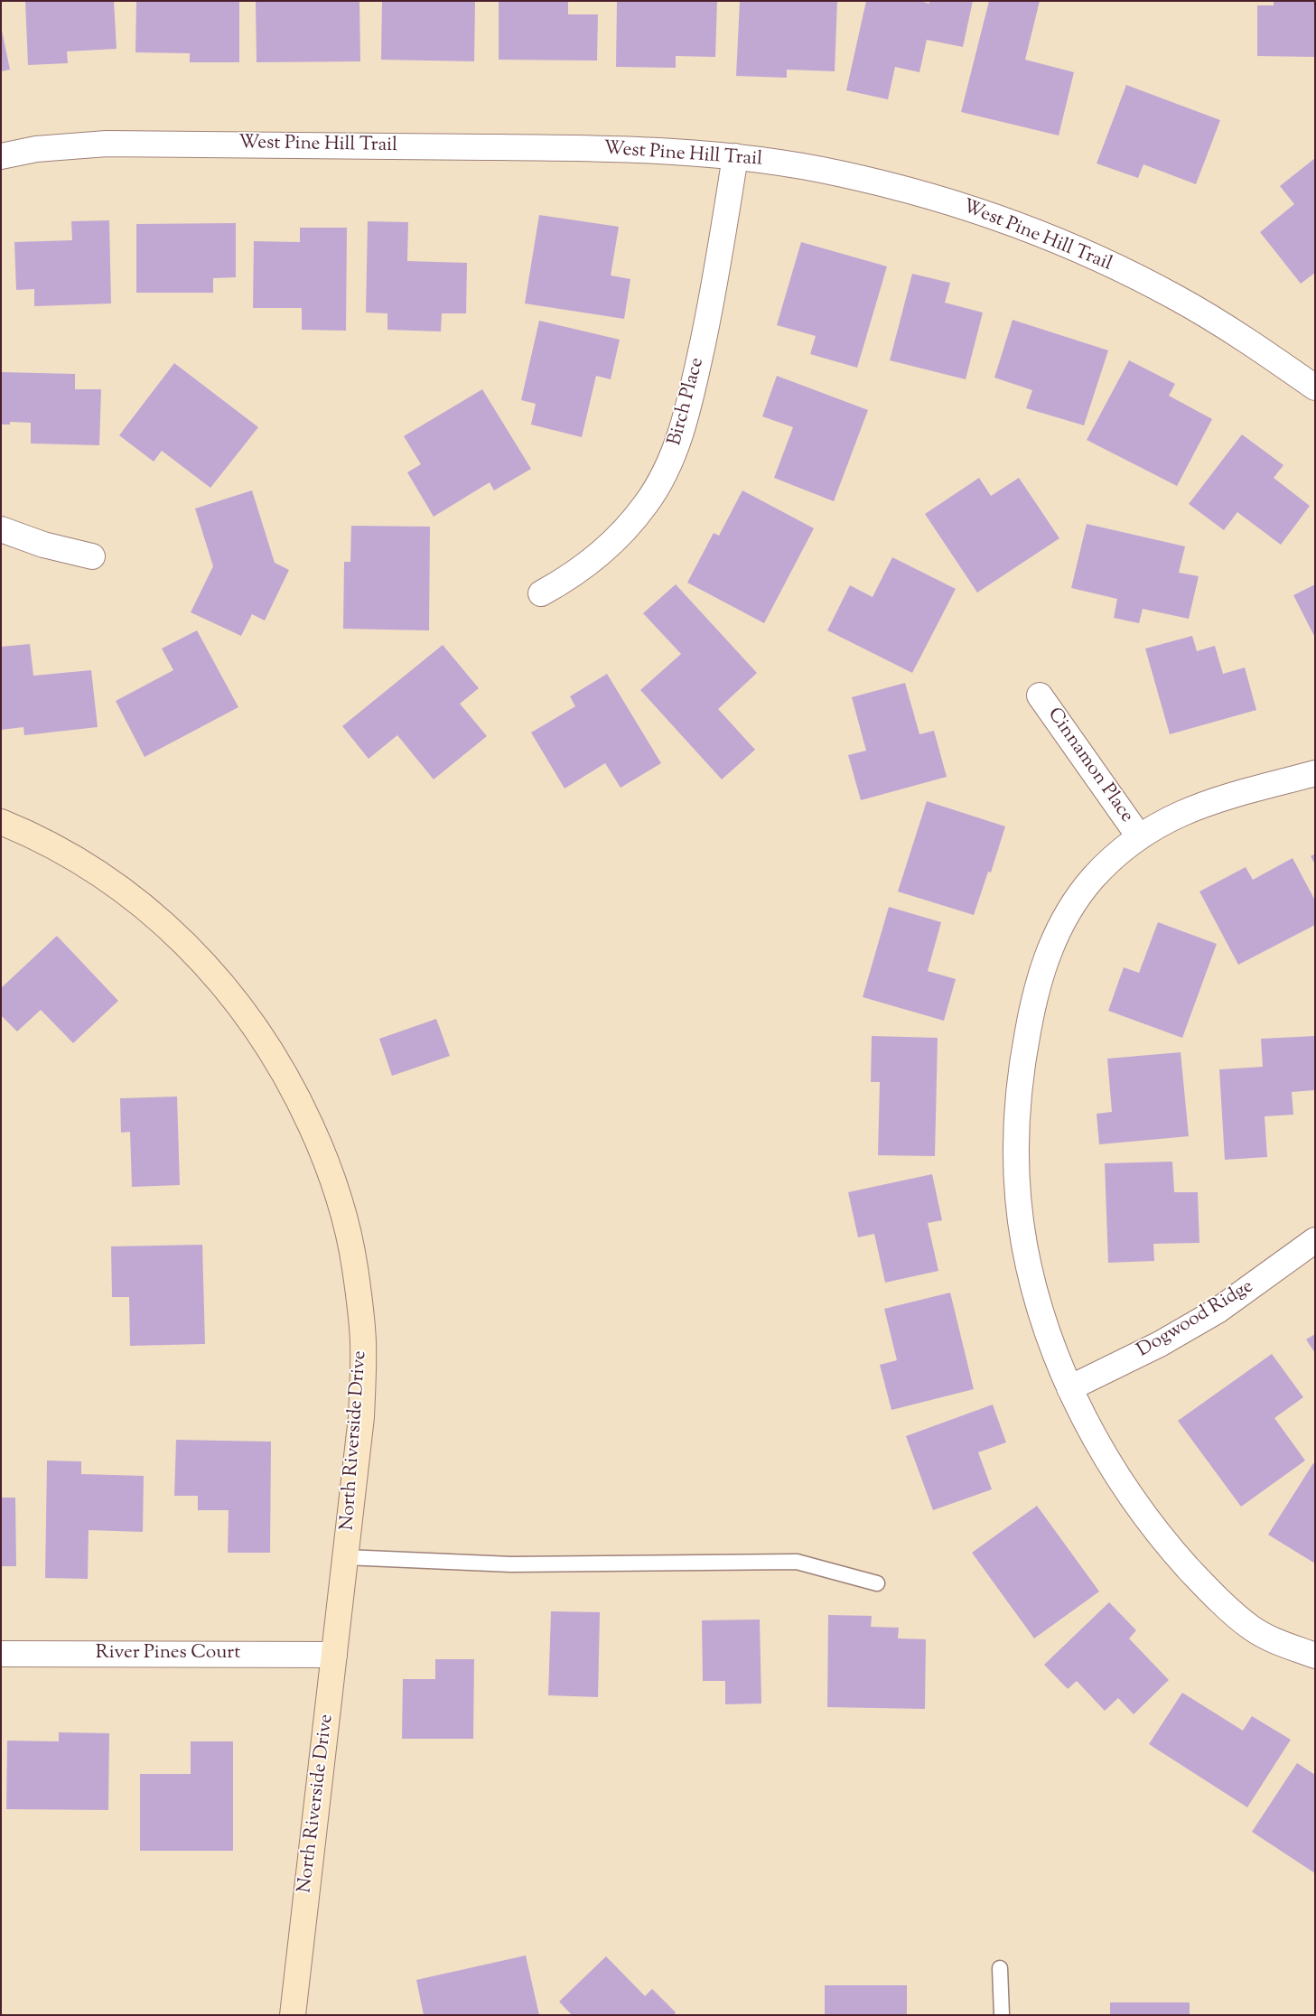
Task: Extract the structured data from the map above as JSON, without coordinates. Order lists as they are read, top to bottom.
{
  "streets": {
    "street": [
      "West Pine Hill Trail",
      "Birch Place",
      "Cinnamon Place",
      "Dogwood Ridge",
      "North Riverside Drive",
      "River Pines Court"
    ]
  },
  "crossings": [
    ["West Pine Hill Trail", "Birch Place"],
    ["North Riverside Drive", "River Pines Court"]
  ]
}
